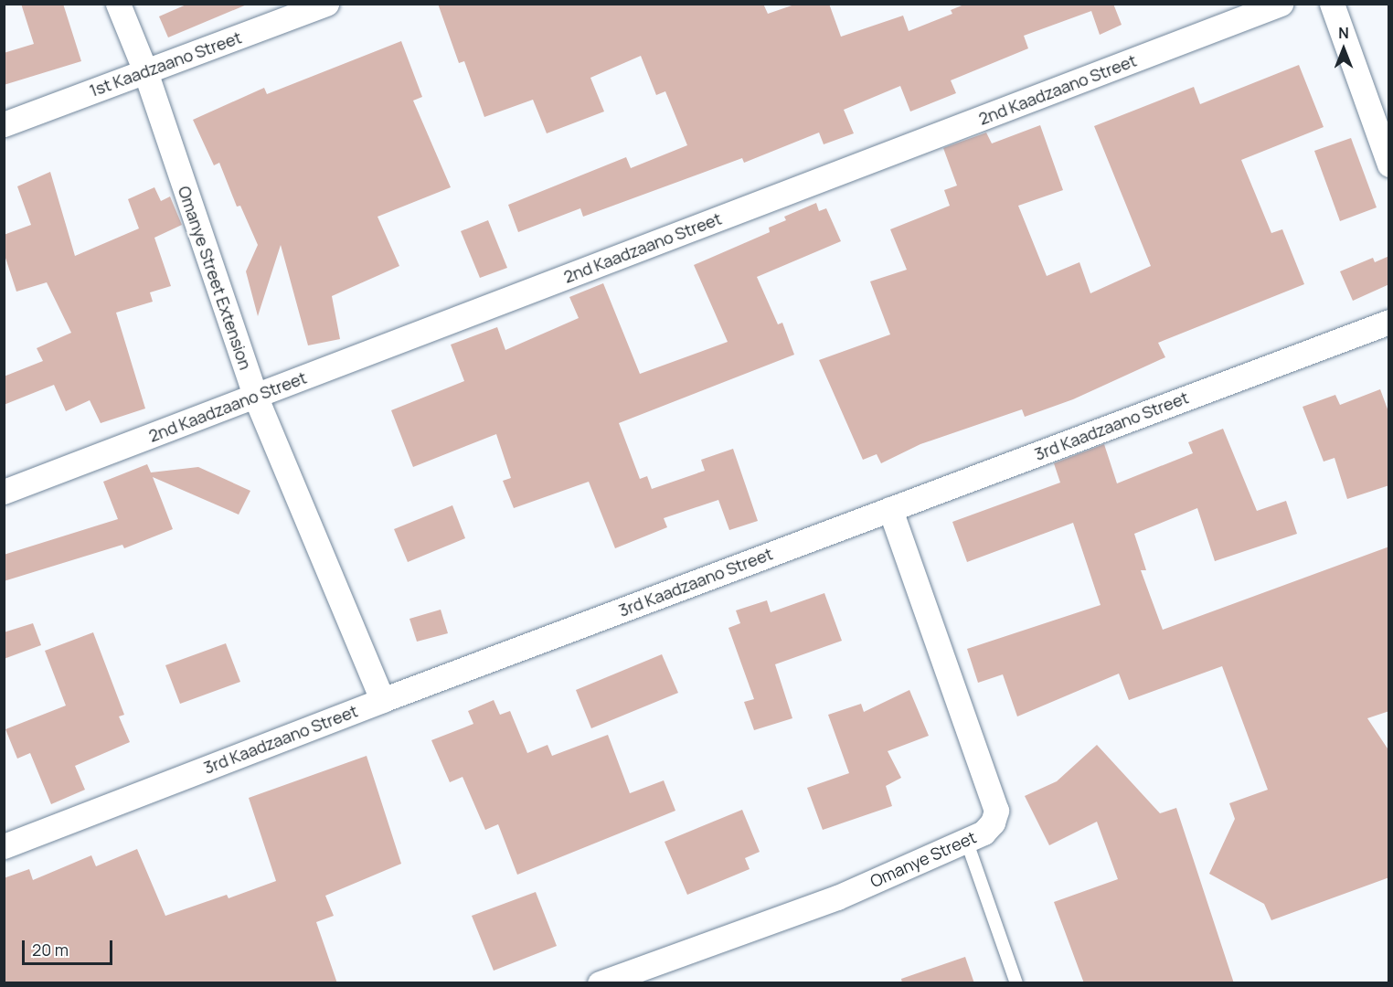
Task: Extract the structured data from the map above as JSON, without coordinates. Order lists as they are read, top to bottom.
{
  "streets": {
    "street": [
      "1st Kaadzaano Street",
      "2nd Kaadzaano Street",
      "Omanye Street Extension",
      "3rd Kaadzaano Street",
      "Omanye Street"
    ]
  },
  "crossings": [
    ["1st Kaadzaano Street", "Omanye Street Extension"],
    ["2nd Kaadzaano Street", "Omanye Street Extension"],
    ["Omanye Street Extension", "3rd Kaadzaano Street"],
    ["3rd Kaadzaano Street", "Omanye Street"]
  ],
  "scale_bar": "20 m",
  "north": "top"
}
